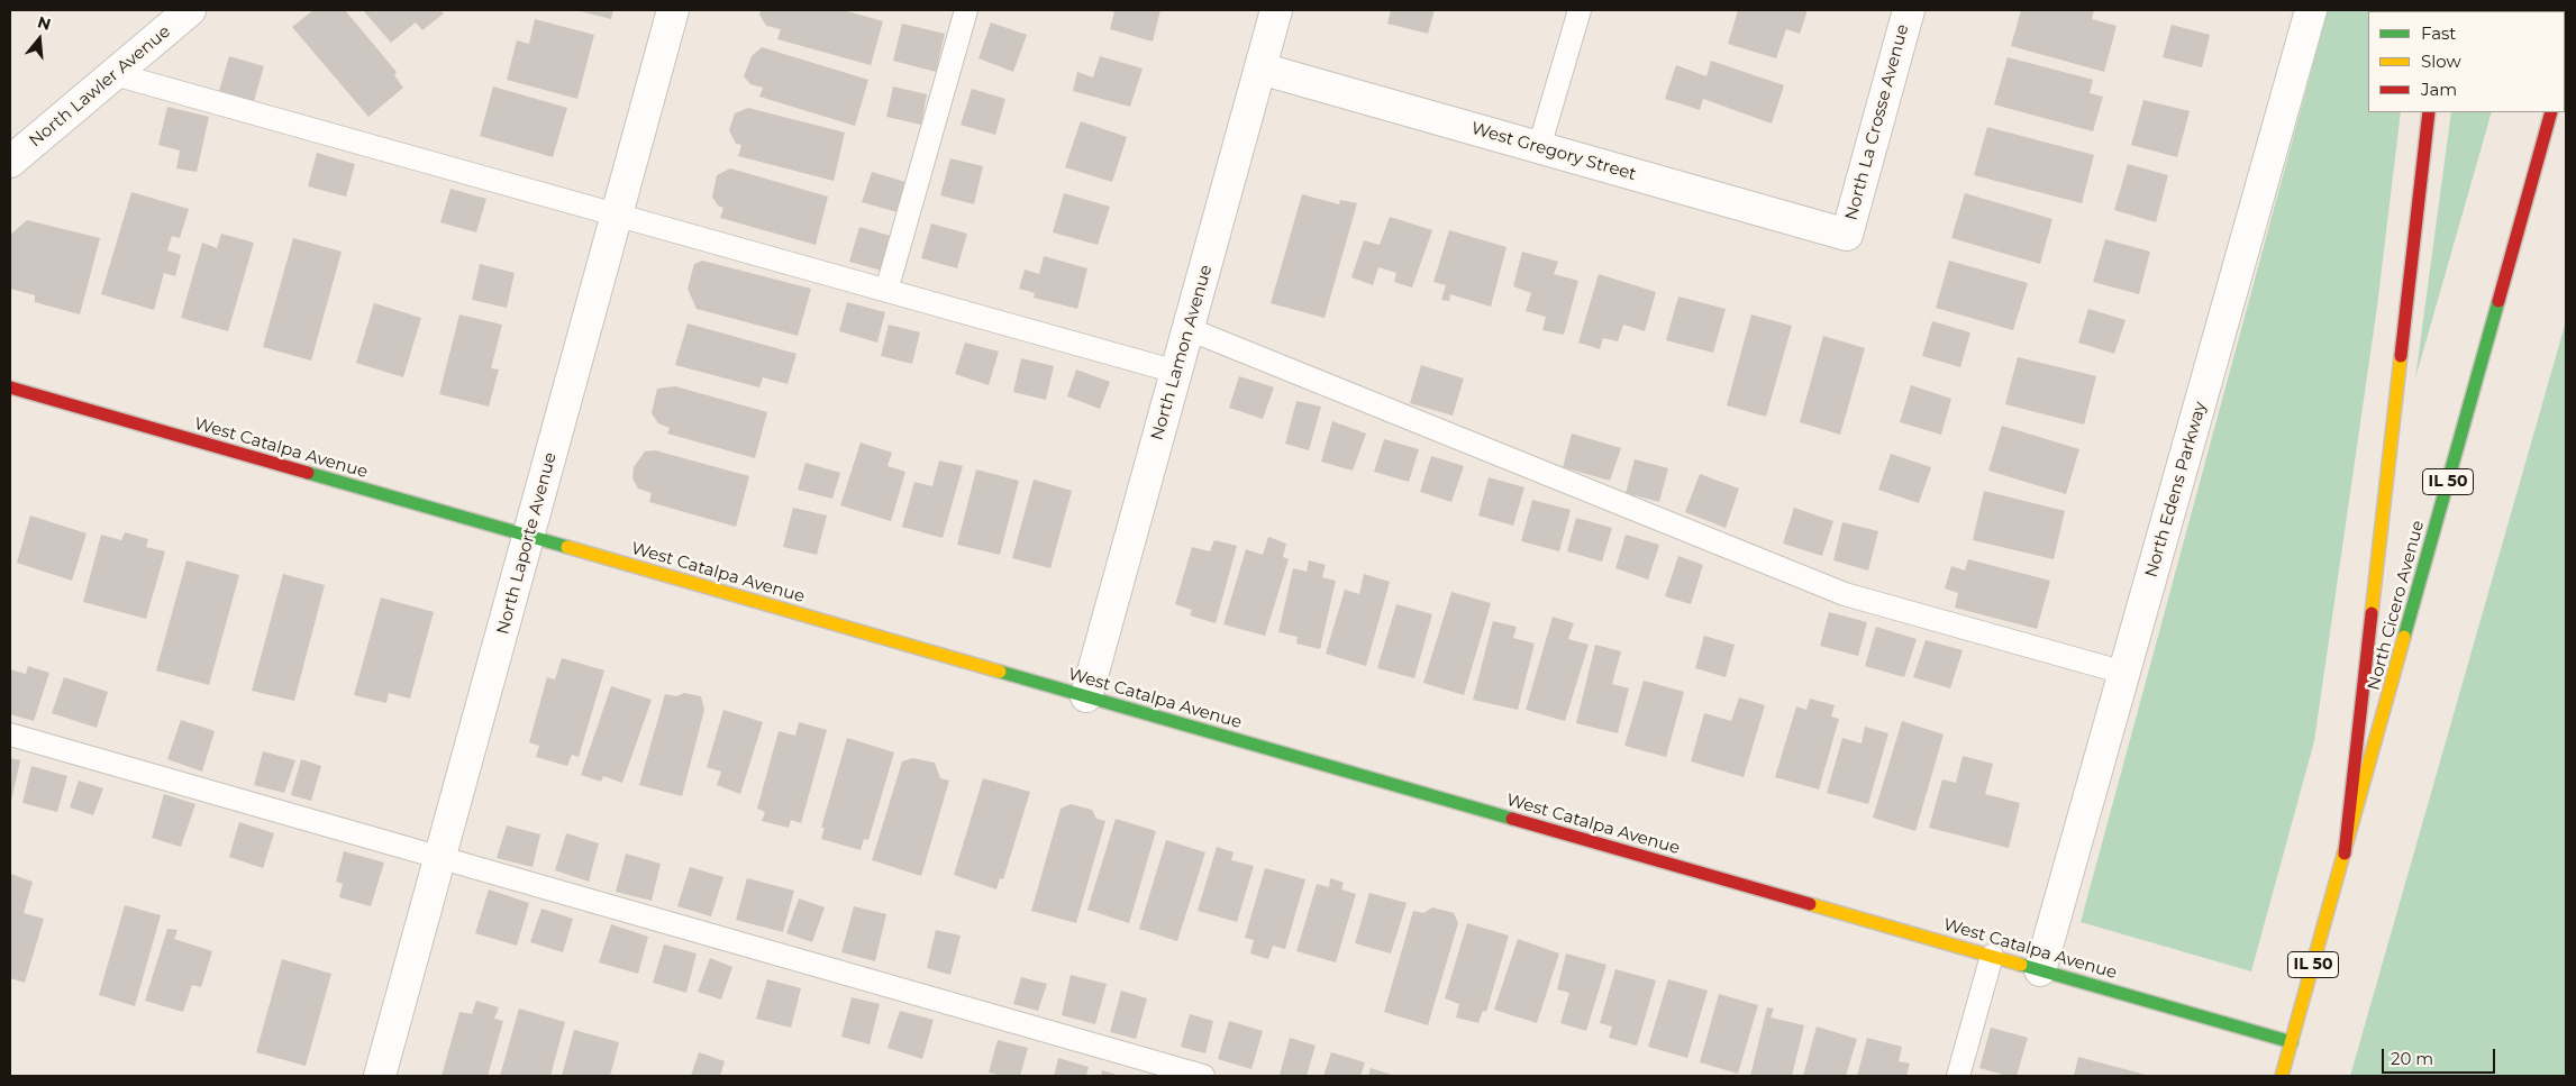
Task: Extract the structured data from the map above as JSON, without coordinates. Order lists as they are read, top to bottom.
{
  "streets": {
    "main road": ["West Catalpa Avenue", "IL 50", "North Cicero Avenue"],
    "street": [
      "North Lawler Avenue",
      "North La Crosse Avenue",
      "West Gregory Street",
      "North Lamon Avenue",
      "North Edens Parkway",
      "North Laporte Avenue"
    ]
  },
  "crossings": [
    ["North La Crosse Avenue", "West Gregory Street"],
    ["West Gregory Street", "North Lamon Avenue"],
    ["North Lamon Avenue", "West Catalpa Avenue"],
    ["West Catalpa Avenue", "North Edens Parkway"],
    ["West Catalpa Avenue", "North Laporte Avenue"],
    ["West Catalpa Avenue", "North Cicero Avenue"]
  ],
  "legend": ["Fast", "Slow", "Jam"],
  "scale_bar": "20 m",
  "north": "top"
}
